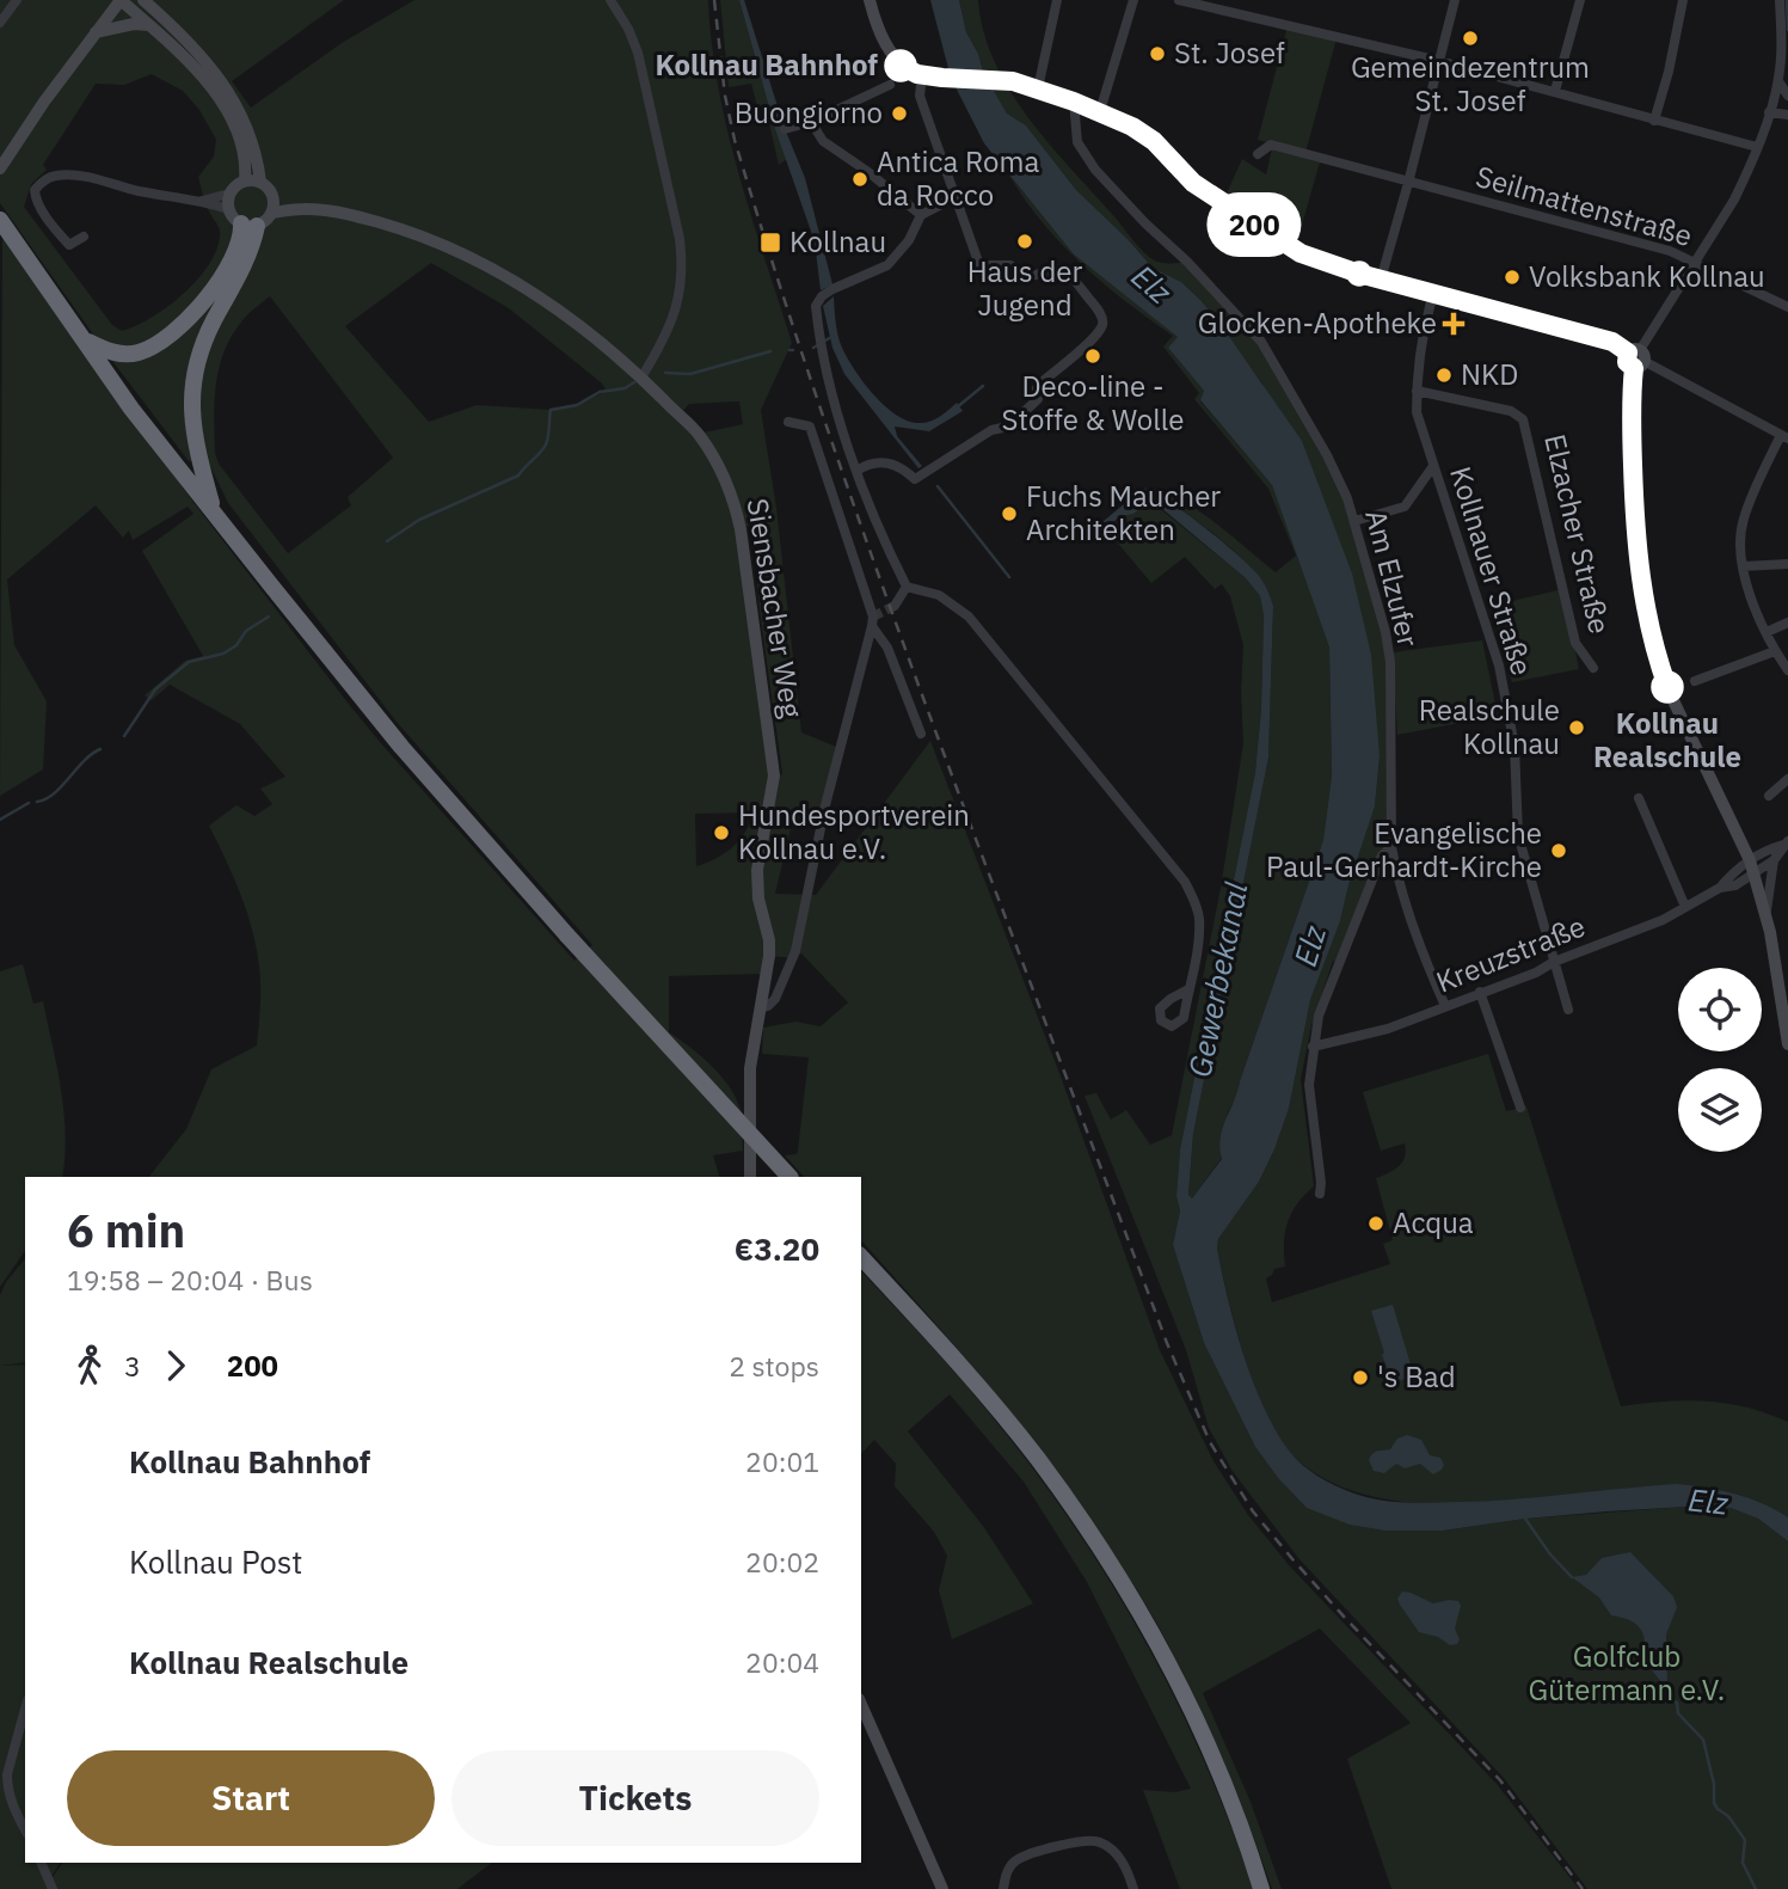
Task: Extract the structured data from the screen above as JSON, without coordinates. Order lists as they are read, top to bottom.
{
  "streets": {
    "street": [
      "Seilmattenstraße",
      "Elzacher Straße",
      "Kollnauer Straße",
      "Am Elzufer",
      "Siensbacher Weg",
      "Kreuzstraße"
    ]
  },
  "crossings": [
    ["Elzacher Straße", "Kollnauer Straße"],
    ["Kollnauer Straße", "Kreuzstraße"],
    ["Am Elzufer", "Kreuzstraße"]
  ],
  "water": ["Elz", "Gewerbekanal"],
  "parks": ["Golfclub Gütermann e.V."],
  "places": {
    "other": [
      "Gemeindezentrum St. Josef",
      "St. Josef",
      "Kollnau Bahnhof",
      "Buongiorno",
      "Antica Roma da Rocco",
      "Haus der Jugend",
      "Volksbank Kollnau",
      "Deco-line - Stoffe & Wolle",
      "NKD",
      "Fuchs Maucher Architekten",
      "Kollnau Realschule",
      "Realschule Kollnau",
      "Hundesportverein Kollnau e.V.",
      "Evangelische Paul-Gerhardt-Kirche",
      "Acqua",
      "'s Bad"
    ],
    "transit": ["Kollnau"],
    "health": ["Glocken-Apotheke"]
  },
  "lines": ["bus line 200"],
  "page": {
    "on_map": "200",
    "heading": ["6 min", "19:58 – 20:04 · Bus", "€3.20"],
    "legs": ["3", "200", "2 stops"],
    "list": [
      {
        "name": "Kollnau Bahnhof",
        "value": "20:01"
      },
      {
        "name": "Kollnau Post",
        "value": "20:02"
      },
      {
        "name": "Kollnau Realschule",
        "value": "20:04"
      }
    ],
    "buttons": ["Start", "Tickets"]
  }
}
